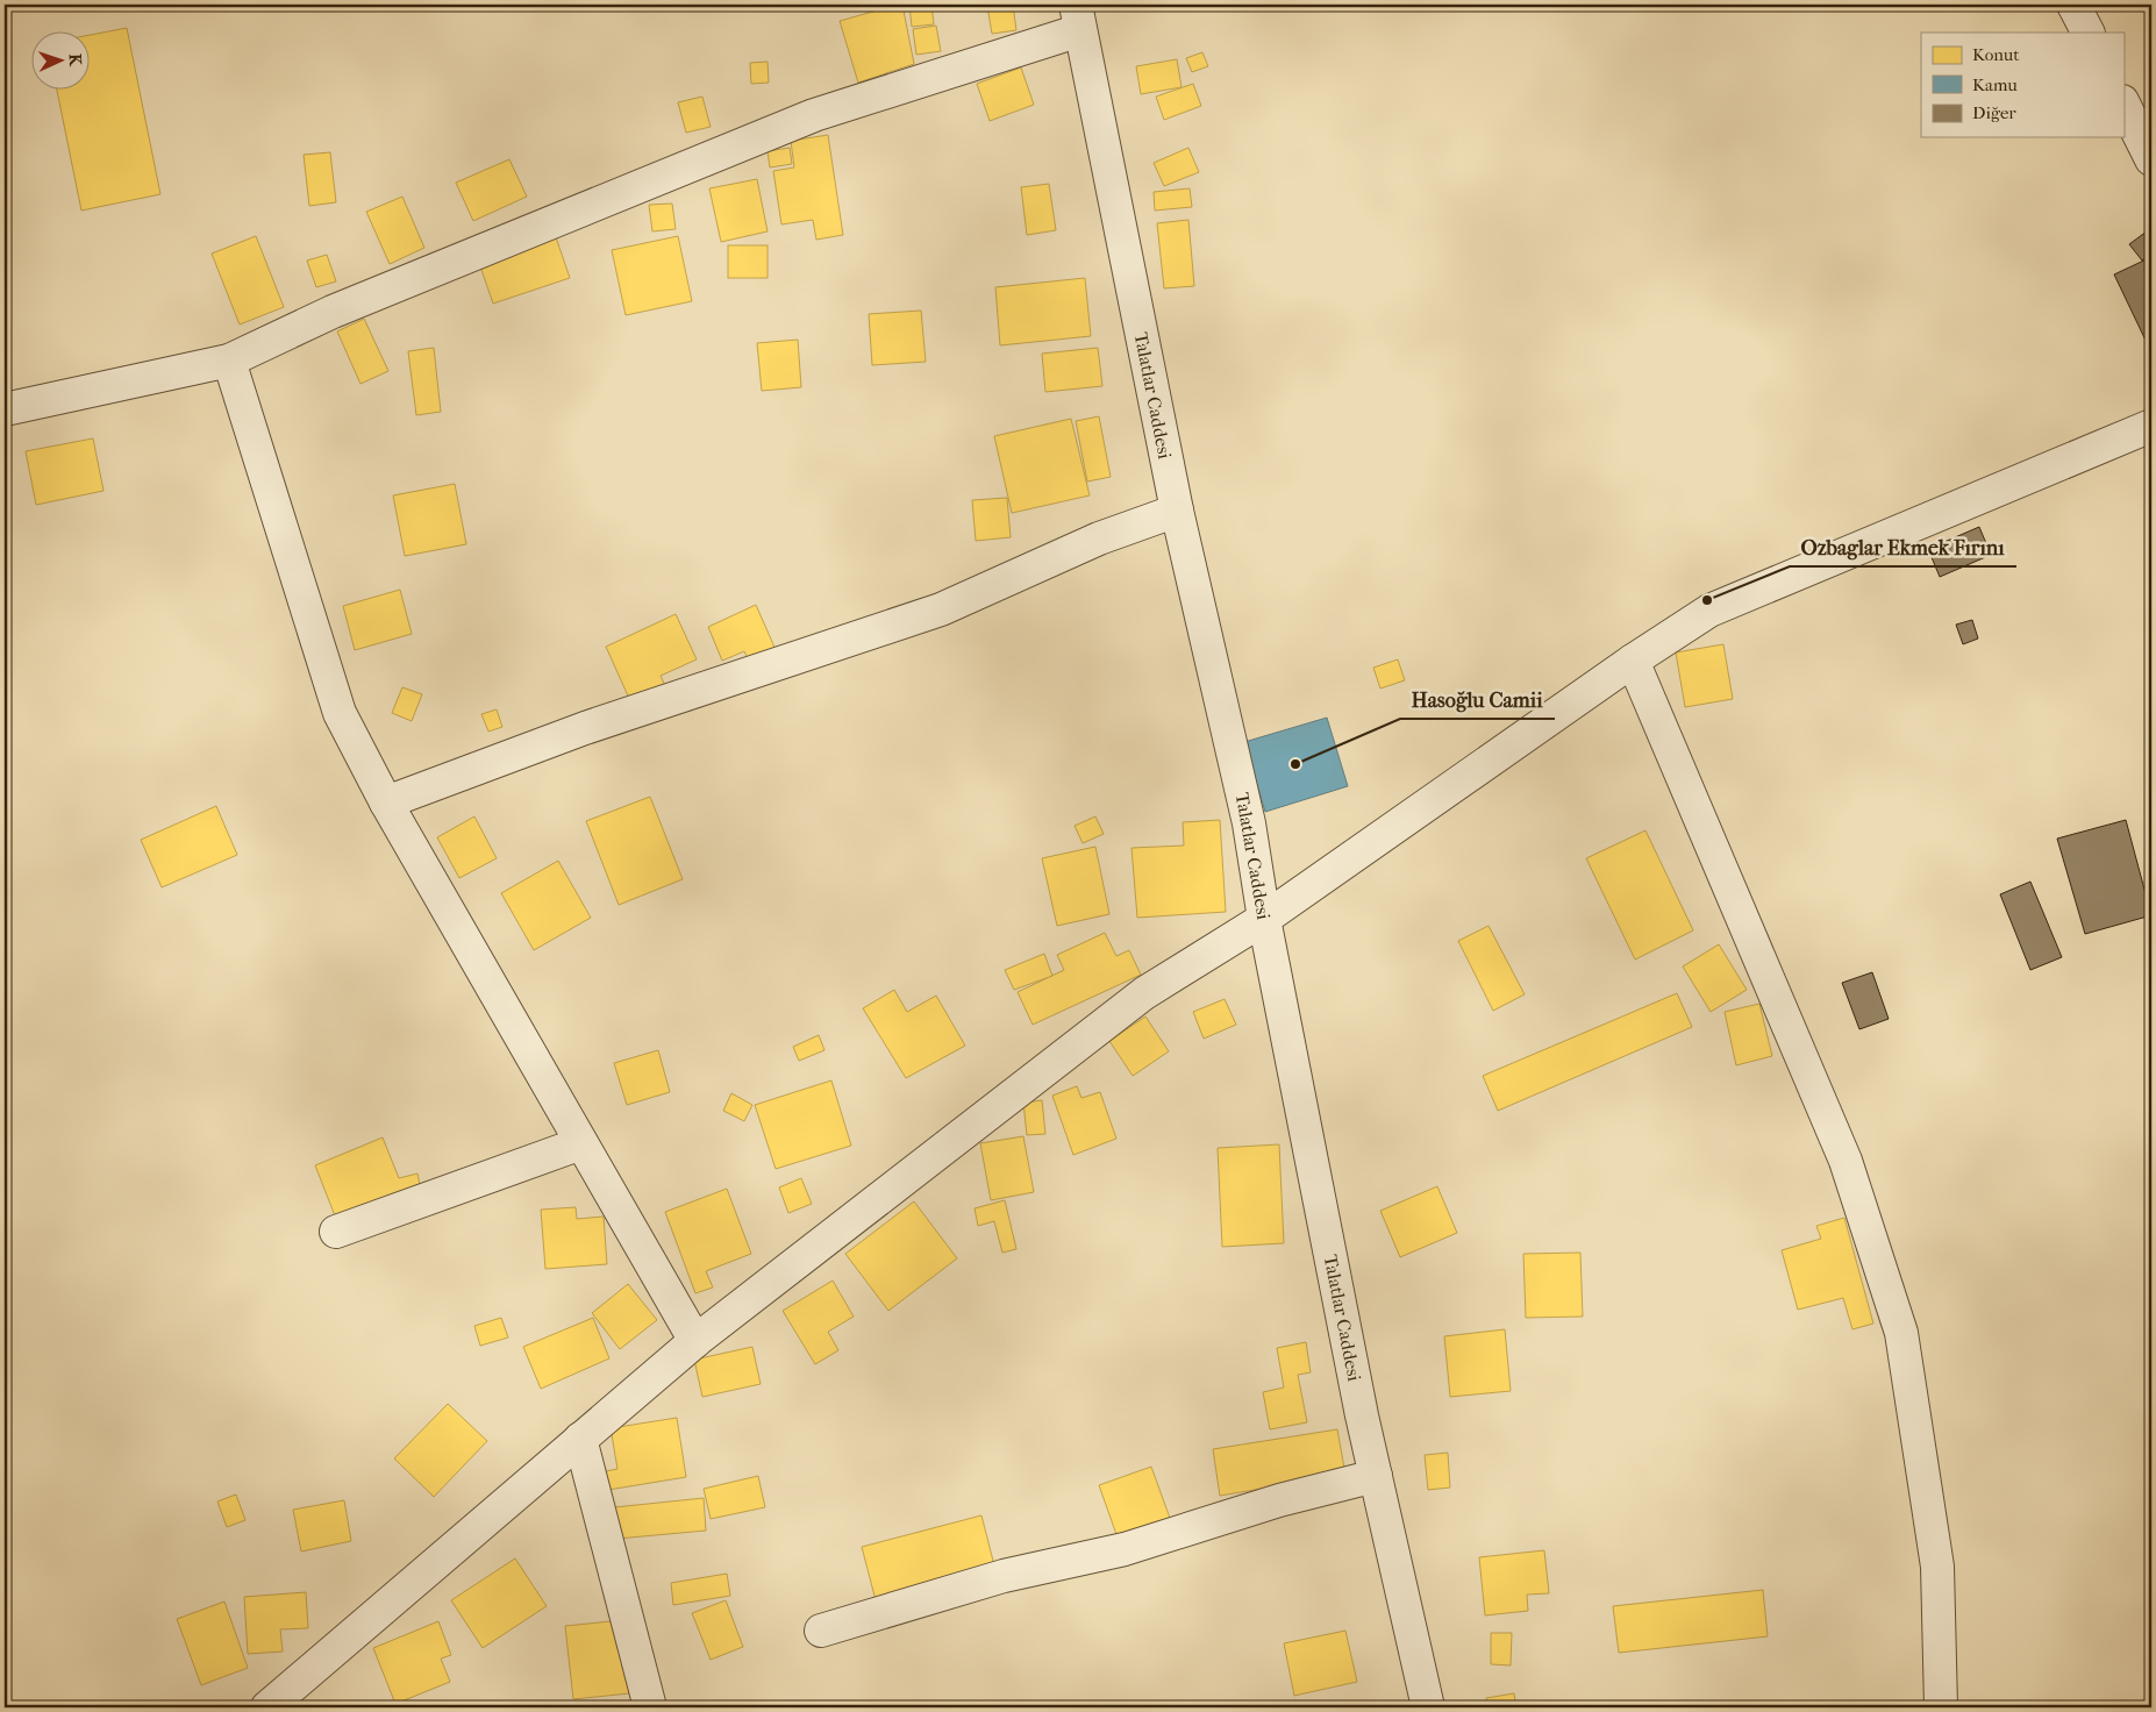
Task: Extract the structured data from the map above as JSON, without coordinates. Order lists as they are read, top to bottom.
{
  "streets": {
    "street": ["Talatlar Caddesi"]
  },
  "places": ["Ozbaglar Ekmek Fırını", "Hasoğlu Camii"],
  "legend": ["Konut", "Kamu", "Diğer"],
  "north": "right"
}
